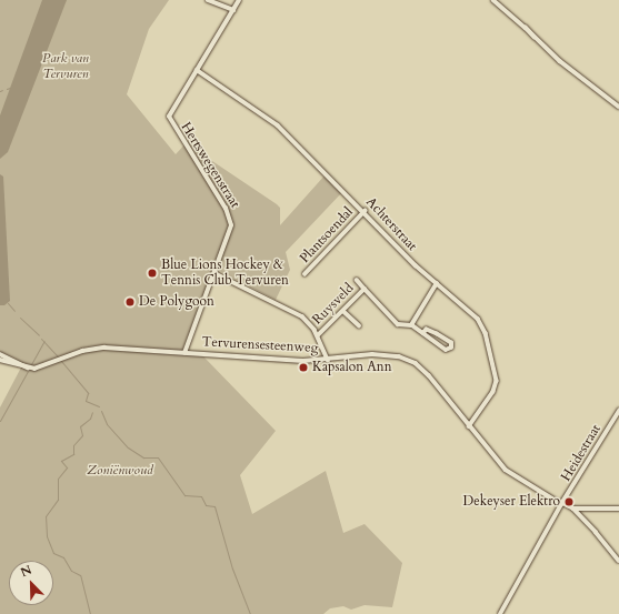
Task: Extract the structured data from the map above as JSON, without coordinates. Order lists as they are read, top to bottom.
{
  "streets": {
    "street": [
      "Hertswegenstraat",
      "Achterstraat",
      "Plantsoendal",
      "Ruysveld",
      "Tervurensesteenweg",
      "Heidestraat"
    ]
  },
  "crossings": [
    ["Hertswegenstraat", "Achterstraat"],
    ["Hertswegenstraat", "Tervurensesteenweg"],
    ["Achterstraat", "Plantsoendal"],
    ["Achterstraat", "Tervurensesteenweg"],
    ["Tervurensesteenweg", "Heidestraat"]
  ],
  "parks": ["Park van Tervuren", "Zoniënwoud"],
  "places": [
    "Blue Lions Hockey & Tennis Club Tervuren",
    "De Polygoon",
    "Kapsalon Ann",
    "Dekeyser Elektro"
  ],
  "north": "top left"
}
